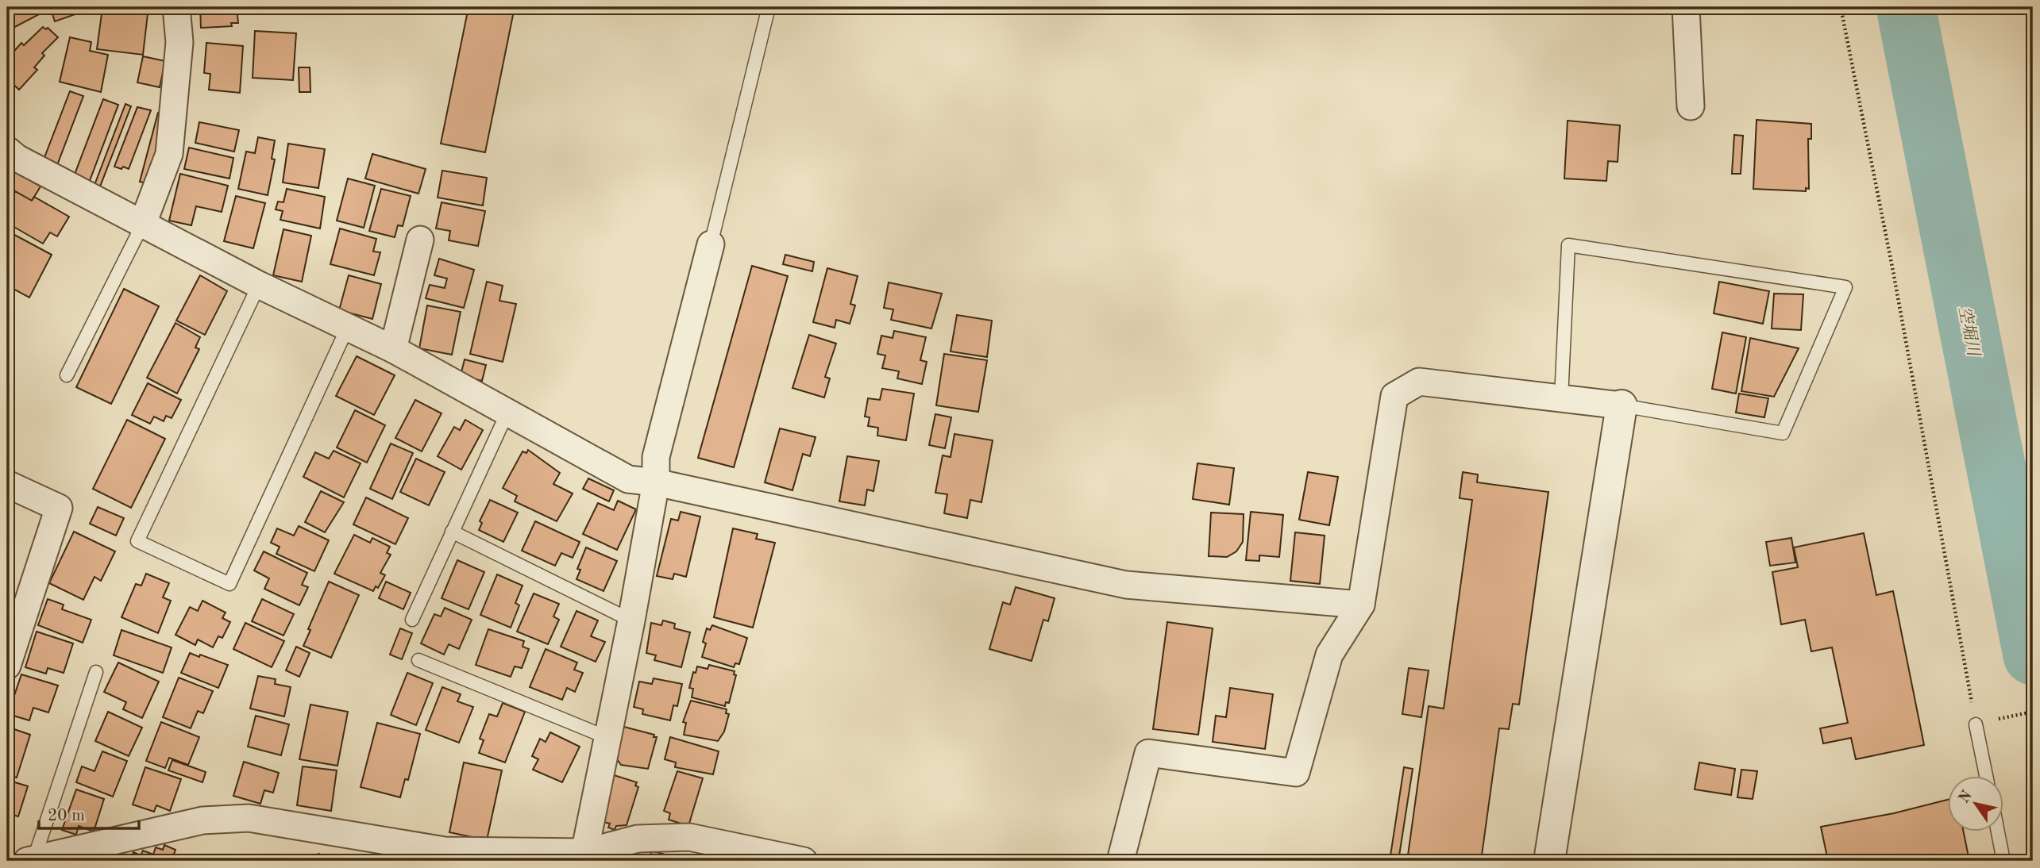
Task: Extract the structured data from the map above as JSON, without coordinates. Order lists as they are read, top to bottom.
{
  "water": ["空堀川"],
  "scale_bar": "20 m",
  "north": "top left"
}
